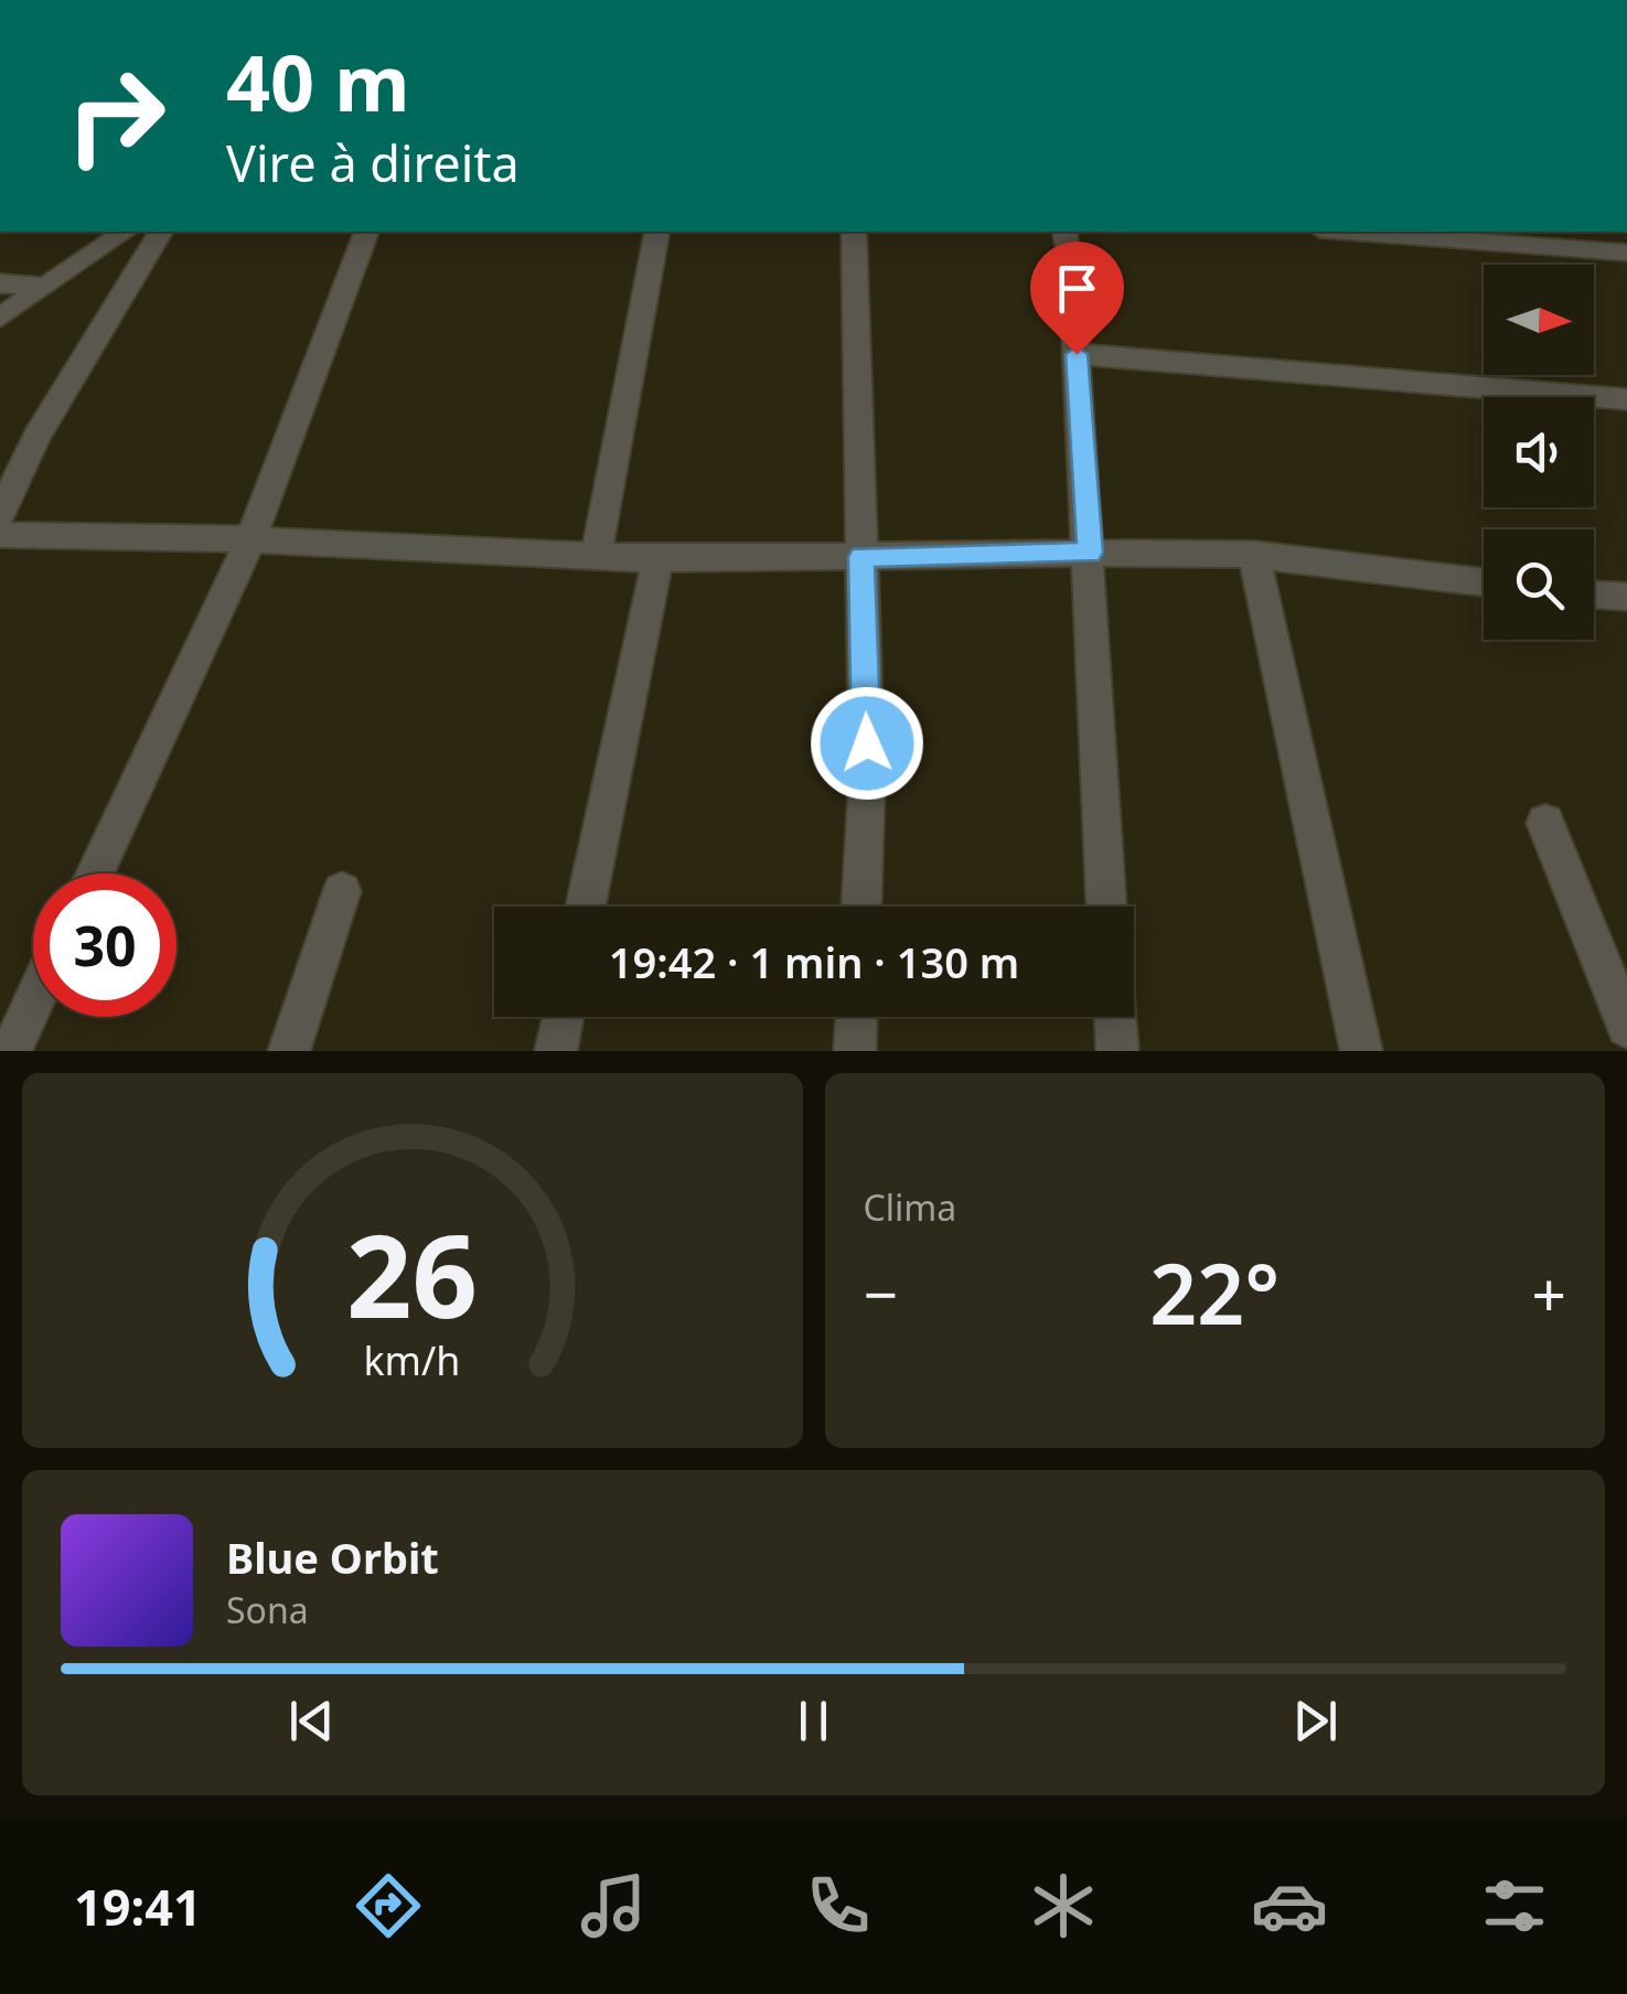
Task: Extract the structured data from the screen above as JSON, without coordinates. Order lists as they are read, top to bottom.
{
  "north": "right",
  "page": {
    "turn": ["40 m", "Vire à direita"],
    "limit": "30",
    "trip": "19:42 · 1 min · 130 m",
    "tile": "Clima",
    "heat": ["−", "22°", "+"],
    "song": ["Blue Orbit", "Sona"],
    "tabs": "19:41",
    "gauge": ["26", "km/h"]
  }
}
